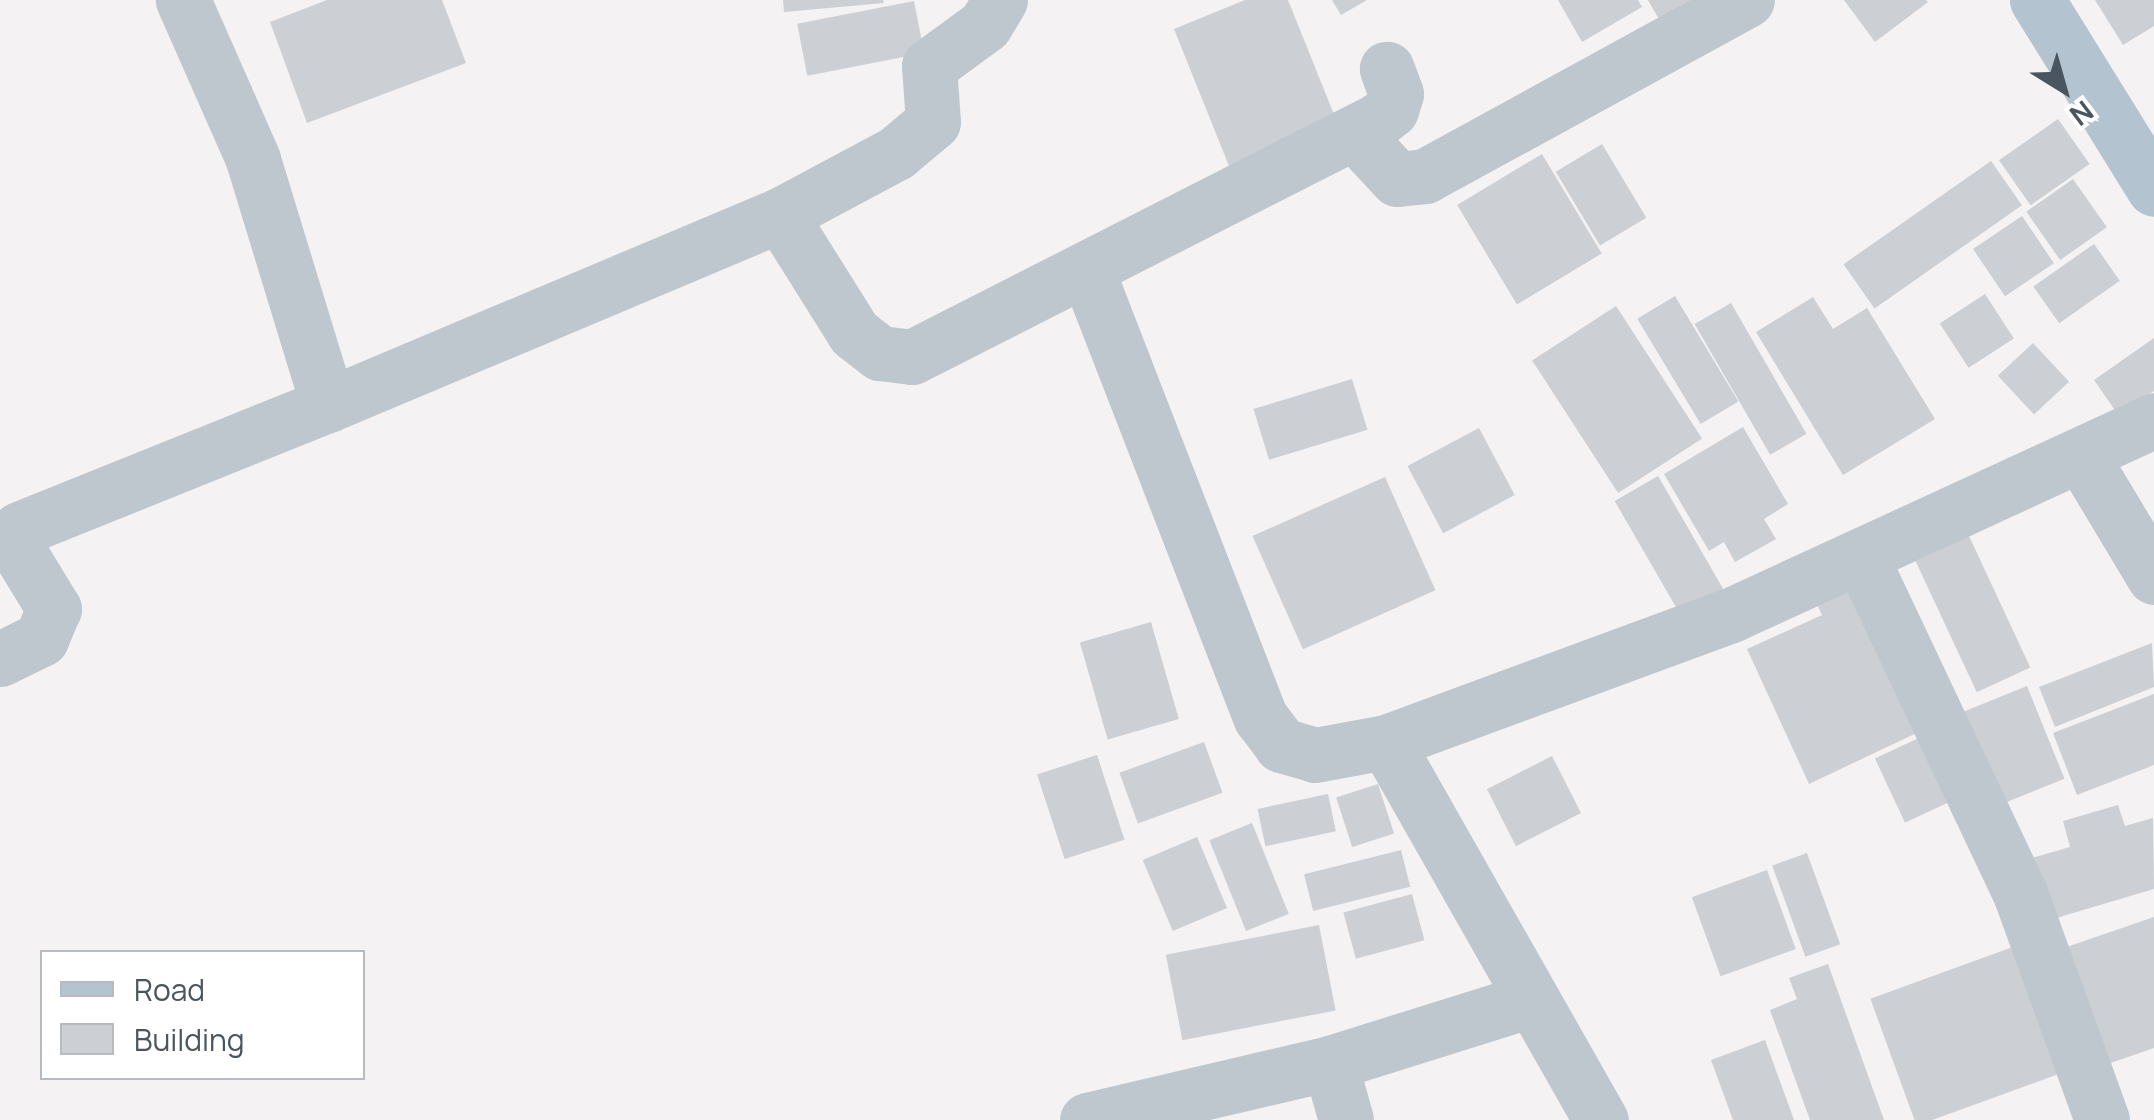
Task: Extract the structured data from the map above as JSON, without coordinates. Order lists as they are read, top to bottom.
{
  "legend": ["Road", "Building"],
  "north": "bottom right"
}
